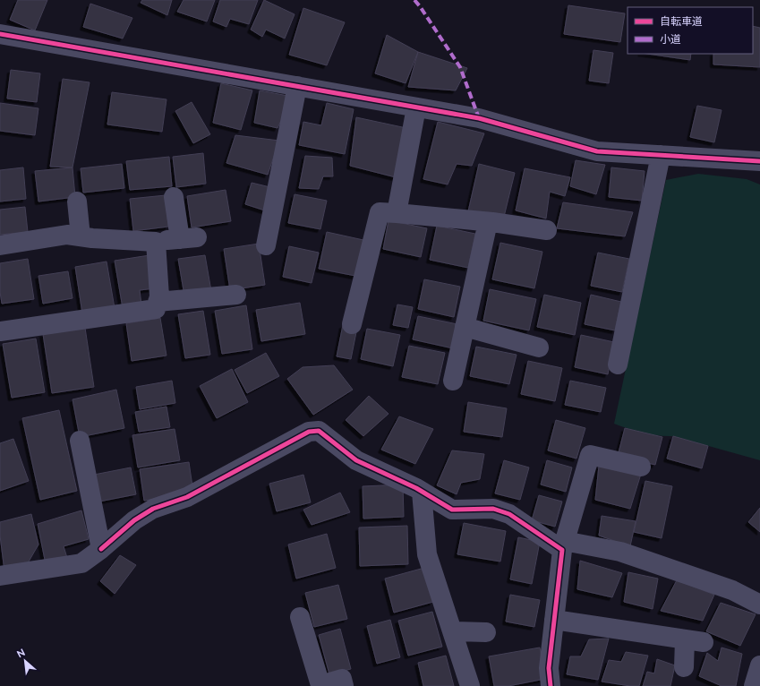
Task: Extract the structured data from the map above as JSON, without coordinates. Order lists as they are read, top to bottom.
{
  "legend": ["自転車道", "小道"],
  "north": "top left"
}
